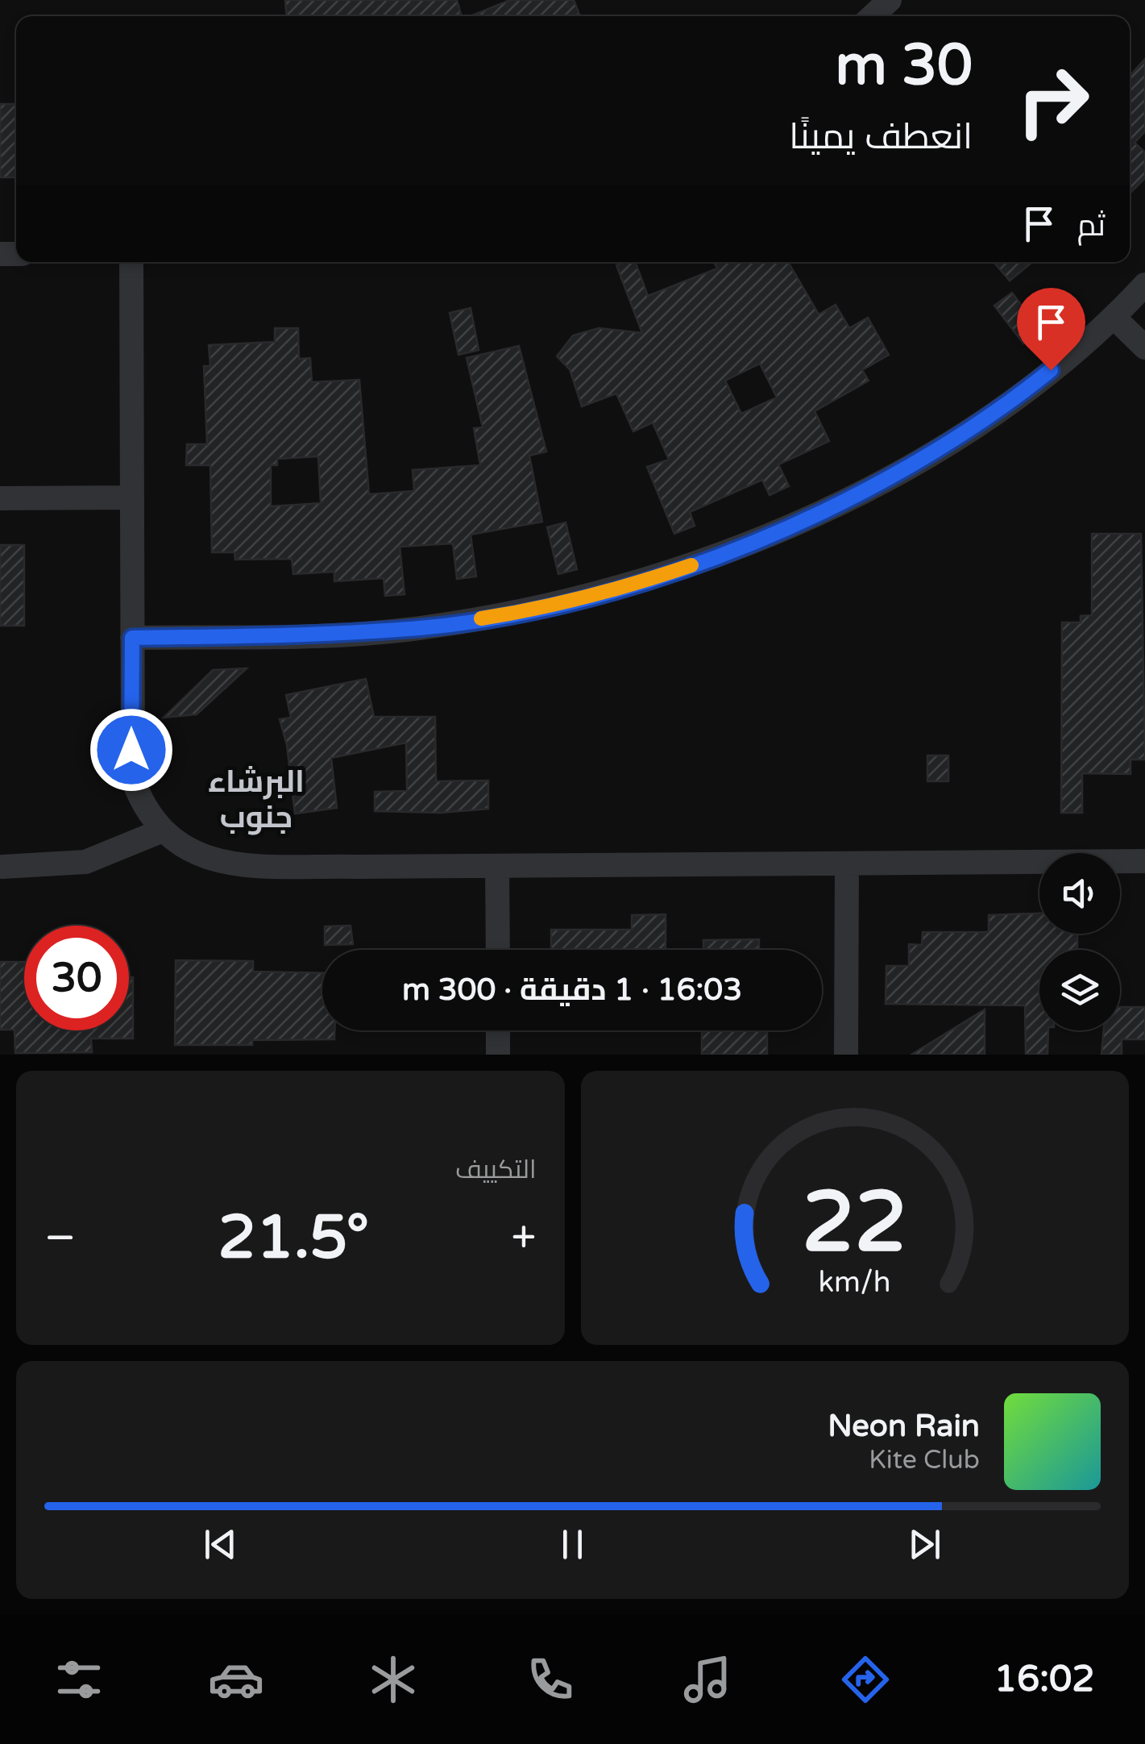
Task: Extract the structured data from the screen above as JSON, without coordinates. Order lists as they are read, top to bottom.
{
  "districts": ["البرشاء جنوب"],
  "page": {
    "turn": ["30 m", "انعطف يمينًا"],
    "then": "ثم",
    "limit": "30",
    "trip": "16:03 · 1 دقيقة · 300 m",
    "tile": "التكييف",
    "heat": ["−", "21.5°", "+"],
    "song": ["Neon Rain", "Kite Club"],
    "tabs": "16:02",
    "gauge": ["22", "km/h"]
  }
}
